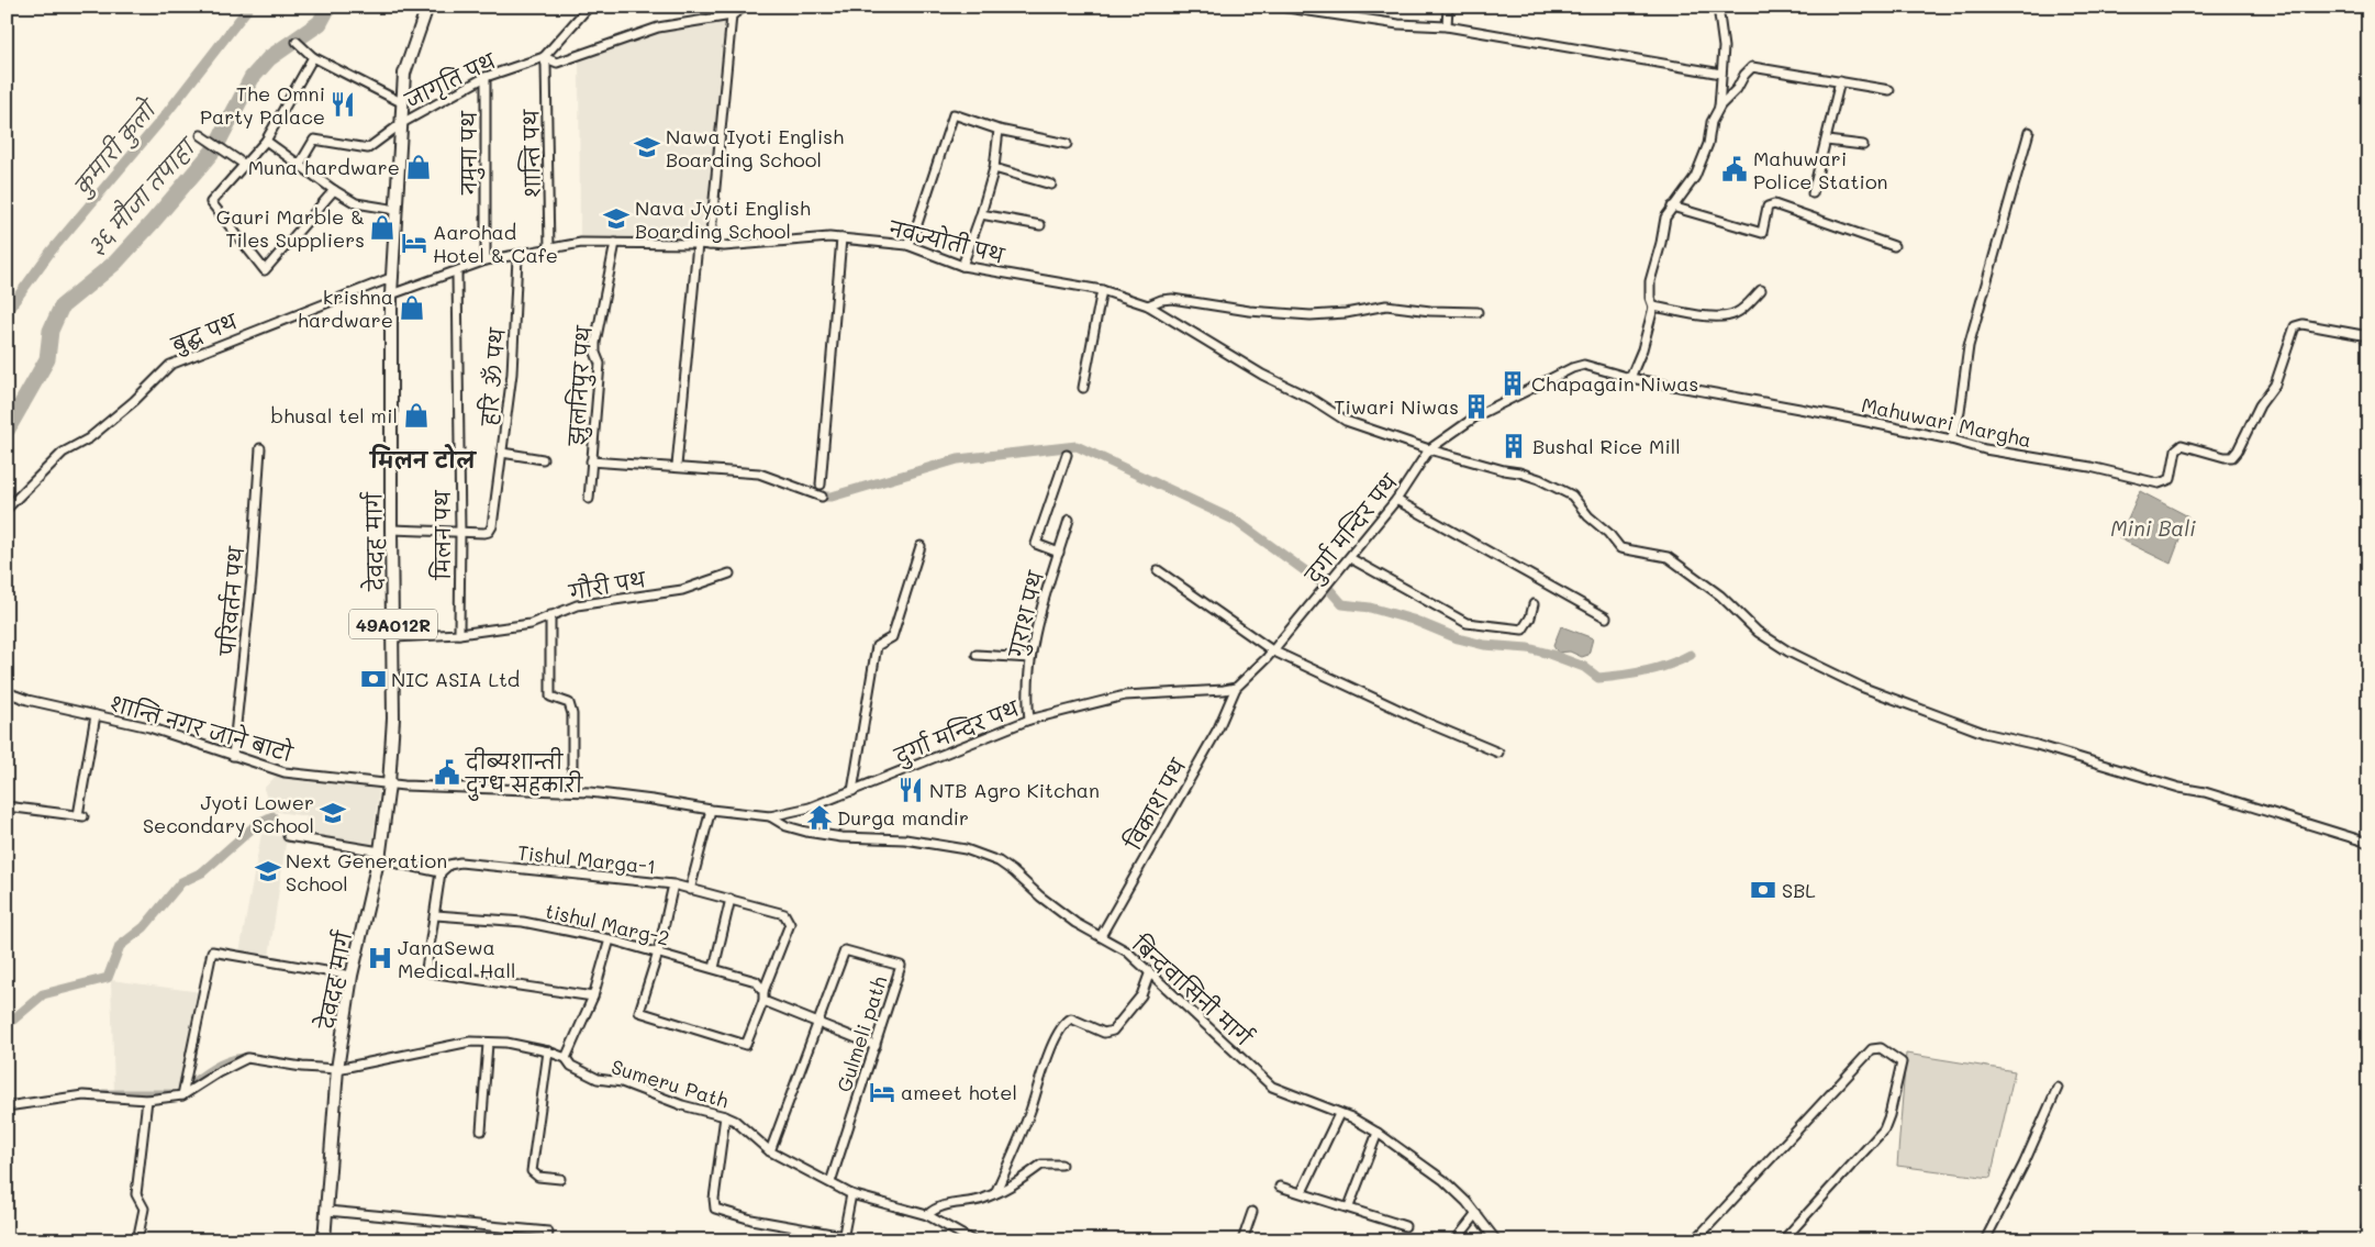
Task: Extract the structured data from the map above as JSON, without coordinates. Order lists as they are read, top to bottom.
{
  "streets": {
    "main road": ["देवदह मार्ग", "49A012R"],
    "street": [
      "जागृति पथ",
      "नमुना पथ",
      "शान्ति पथ",
      "नवज्योती पथ",
      "बुद्ध पथ",
      "हरि ॐ पथ",
      "झुलनिपुर पथ",
      "Mahuwari Margha",
      "दुर्गा मन्दिर पथ",
      "मिलन पथ",
      "गौरी पथ",
      "परिवर्तन पथ",
      "गुराश पथ",
      "शान्ति नगर जाने बाटो",
      "विकाश पथ",
      "Tishul Marga-1",
      "tishul Marg-2",
      "बिन्दवासिनी मार्ग",
      "Gulmeli path",
      "Sumeru Path"
    ]
  },
  "crossings": [
    ["जागृति पथ", "नमुना पथ"],
    ["जागृति पथ", "शान्ति पथ"],
    ["जागृति पथ", "देवदह मार्ग"],
    ["नमुना पथ", "नवज्योती पथ"],
    ["शान्ति पथ", "नवज्योती पथ"],
    ["नवज्योती पथ", "हरि ॐ पथ"],
    ["नवज्योती पथ", "झुलनिपुर पथ"],
    ["नवज्योती पथ", "Mahuwari Margha"],
    ["नवज्योती पथ", "दुर्गा मन्दिर पथ"],
    ["नवज्योती पथ", "मिलन पथ"],
    ["नवज्योती पथ", "देवदह मार्ग"],
    ["बुद्ध पथ", "देवदह मार्ग"],
    ["हरि ॐ पथ", "मिलन पथ"],
    ["हरि ॐ पथ", "देवदह मार्ग"],
    ["Mahuwari Margha", "दुर्गा मन्दिर पथ"],
    ["दुर्गा मन्दिर पथ", "देवदह मार्ग"],
    ["दुर्गा मन्दिर पथ", "गुराश पथ"],
    ["दुर्गा मन्दिर पथ", "शान्ति नगर जाने बाटो"],
    ["दुर्गा मन्दिर पथ", "विकाश पथ"],
    ["दुर्गा मन्दिर पथ", "बिन्दवासिनी मार्ग"],
    ["मिलन पथ", "गौरी पथ"],
    ["देवदह मार्ग", "शान्ति नगर जाने बाटो"],
    ["देवदह मार्ग", "Sumeru Path"],
    ["परिवर्तन पथ", "शान्ति नगर जाने बाटो"],
    ["विकाश पथ", "बिन्दवासिनी मार्ग"],
    ["Tishul Marga-1", "tishul Marg-2"],
    ["Gulmeli path", "Sumeru Path"]
  ],
  "districts": ["मिलन टोल"],
  "water": ["कुमारी कुलो", "३६ मौजा तपाहा", "Mini Bali"],
  "places": {
    "restaurant": ["The Omni Party Palace", "NTB Agro Kitchan"],
    "school or university": [
      "Nawa Iyoti English Boarding School",
      "Nava Jyoti English Boarding School",
      "Jyoti Lower Secondary School",
      "Next Generation School"
    ],
    "shop": [
      "Muna hardware",
      "Gauri Marble & Tiles Suppliers",
      "krishna hardware",
      "bhusal tel mil"
    ],
    "public building": ["Mahuwari Police Station", "दीब्यशान्ती दुग्ध सहकारी"],
    "hotel": ["Aarohad Hotel & Cafe", "ameet hotel"],
    "building": ["Chapagain Niwas", "Tiwari Niwas", "Bushal Rice Mill"],
    "bank": ["NIC ASIA Ltd", "SBL"],
    "temple": ["Durga mandir"],
    "hospital": ["JanaSewa Medical Hall"]
  }
}
